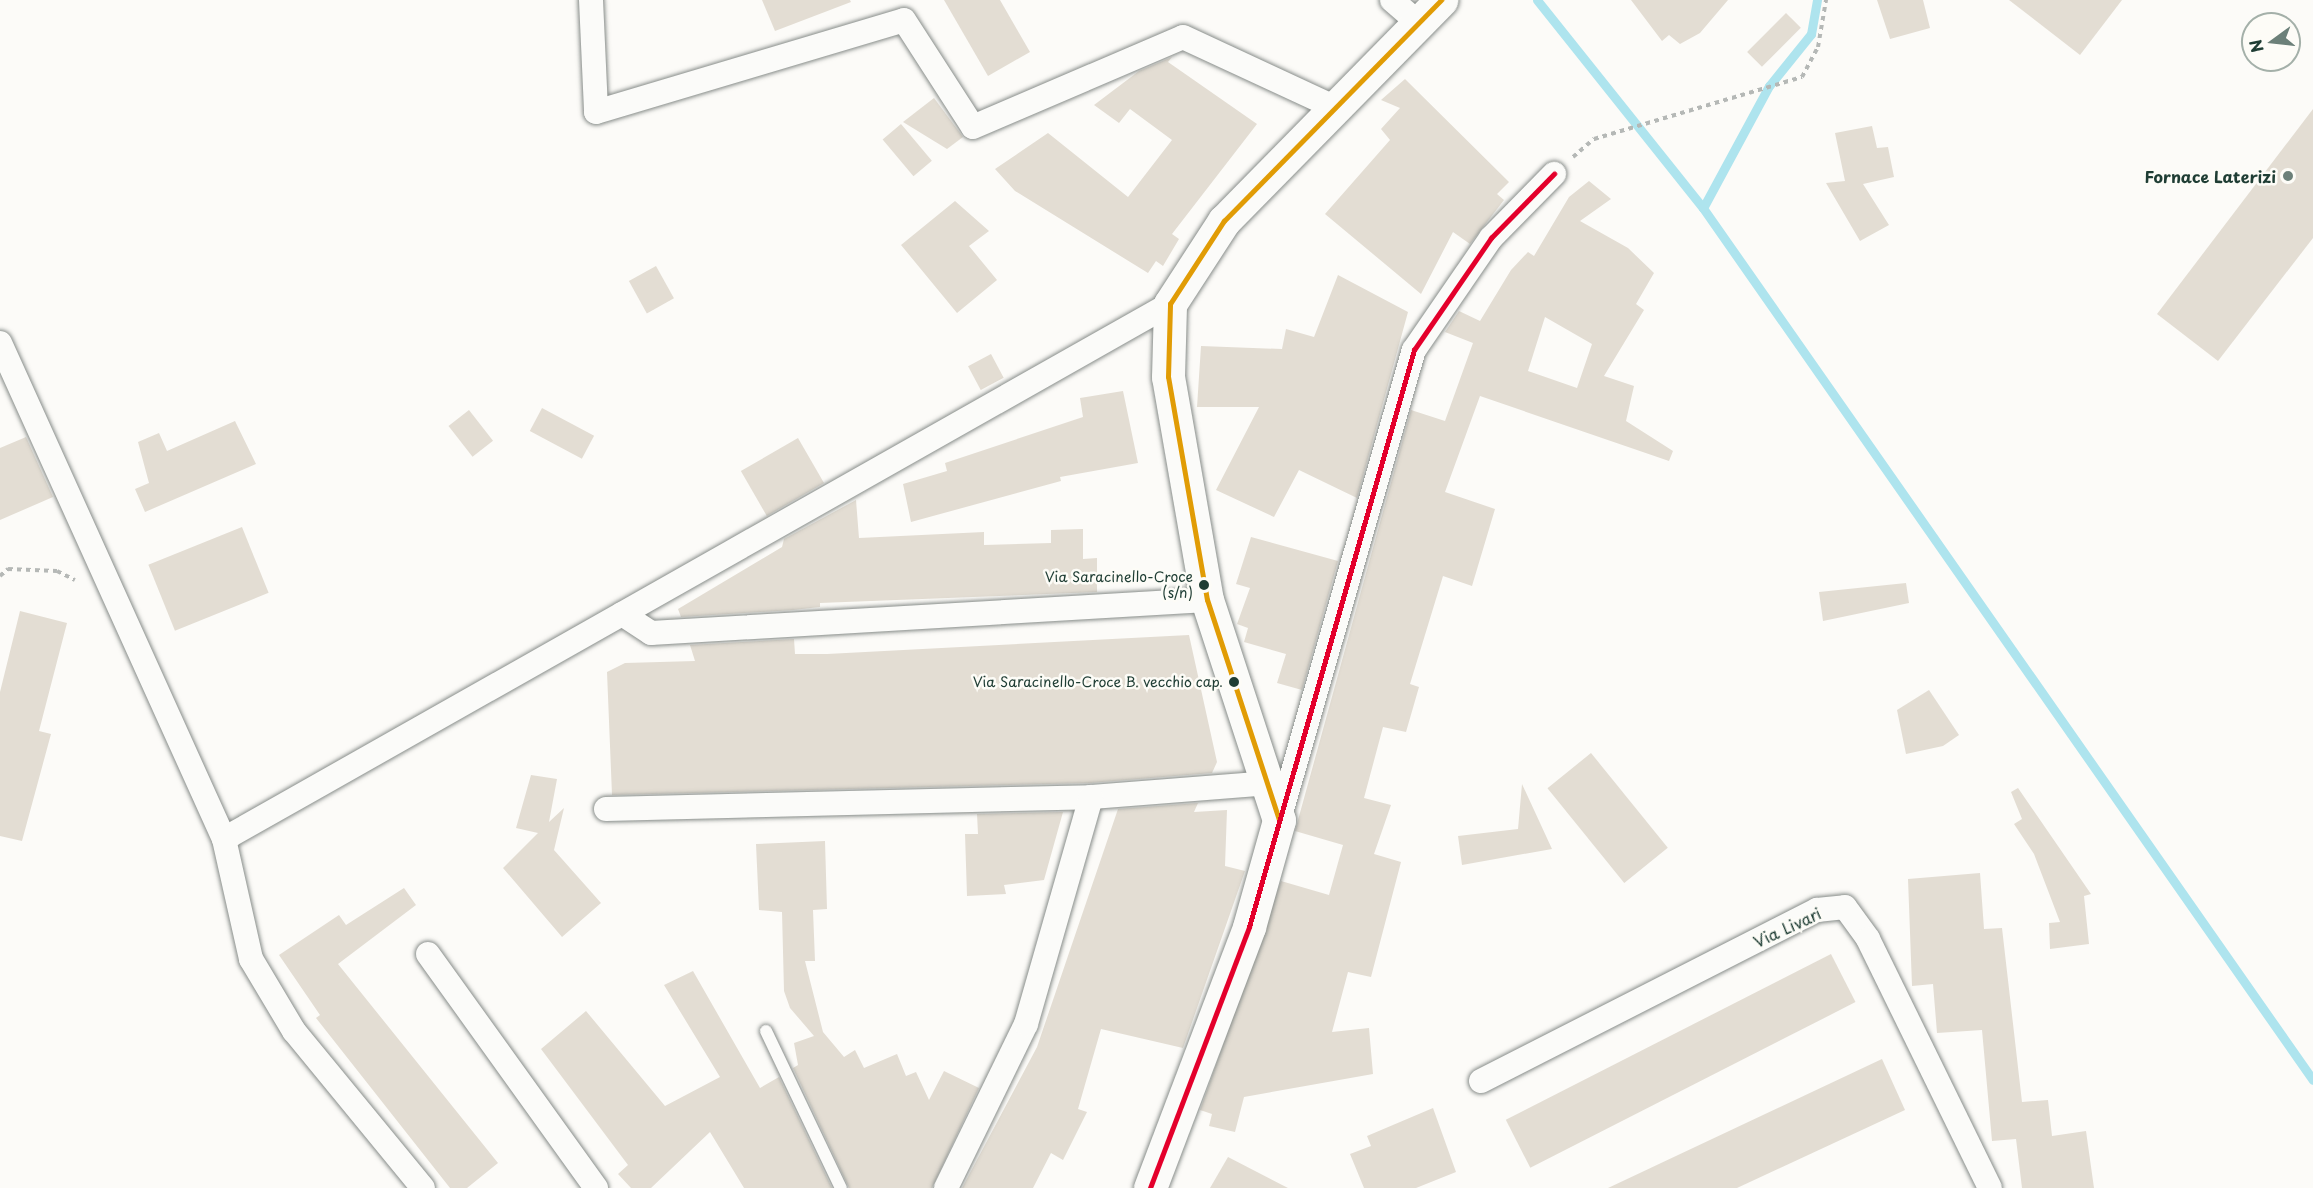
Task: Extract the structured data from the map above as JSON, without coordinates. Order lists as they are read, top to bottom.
{
  "streets": {
    "street": ["Via Livari"]
  },
  "places": ["Fornace Laterizi", "Via Saracinello-Croce (s/n)", "Via Saracinello-Croce B. vecchio cap."],
  "north": "left"
}
